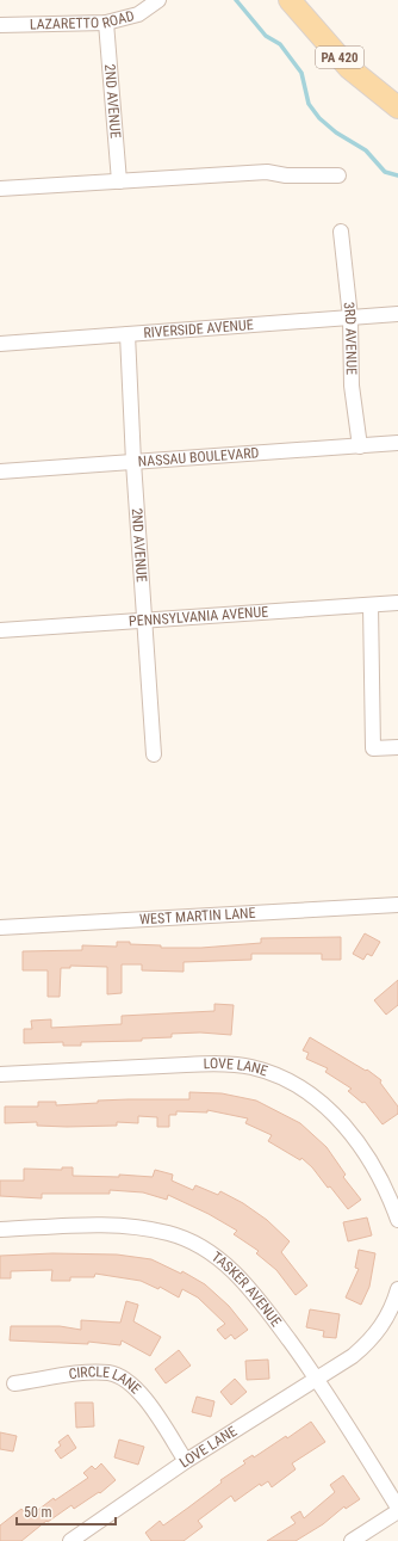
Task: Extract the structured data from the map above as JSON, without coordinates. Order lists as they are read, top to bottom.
{
  "streets": {
    "main road": ["PA 420"],
    "street": [
      "LAZARETTO ROAD",
      "2ND AVENUE",
      "RIVERSIDE AVENUE",
      "3RD AVENUE",
      "NASSAU BOULEVARD",
      "PENNSYLVANIA AVENUE",
      "WEST MARTIN LANE",
      "LOVE LANE",
      "TASKER AVENUE",
      "CIRCLE LANE"
    ]
  },
  "crossings": [
    ["LAZARETTO ROAD", "2ND AVENUE"],
    ["2ND AVENUE", "RIVERSIDE AVENUE"],
    ["2ND AVENUE", "NASSAU BOULEVARD"],
    ["2ND AVENUE", "PENNSYLVANIA AVENUE"],
    ["RIVERSIDE AVENUE", "3RD AVENUE"],
    ["3RD AVENUE", "NASSAU BOULEVARD"],
    ["LOVE LANE", "TASKER AVENUE"],
    ["LOVE LANE", "CIRCLE LANE"]
  ],
  "scale_bar": "50 m"
}
